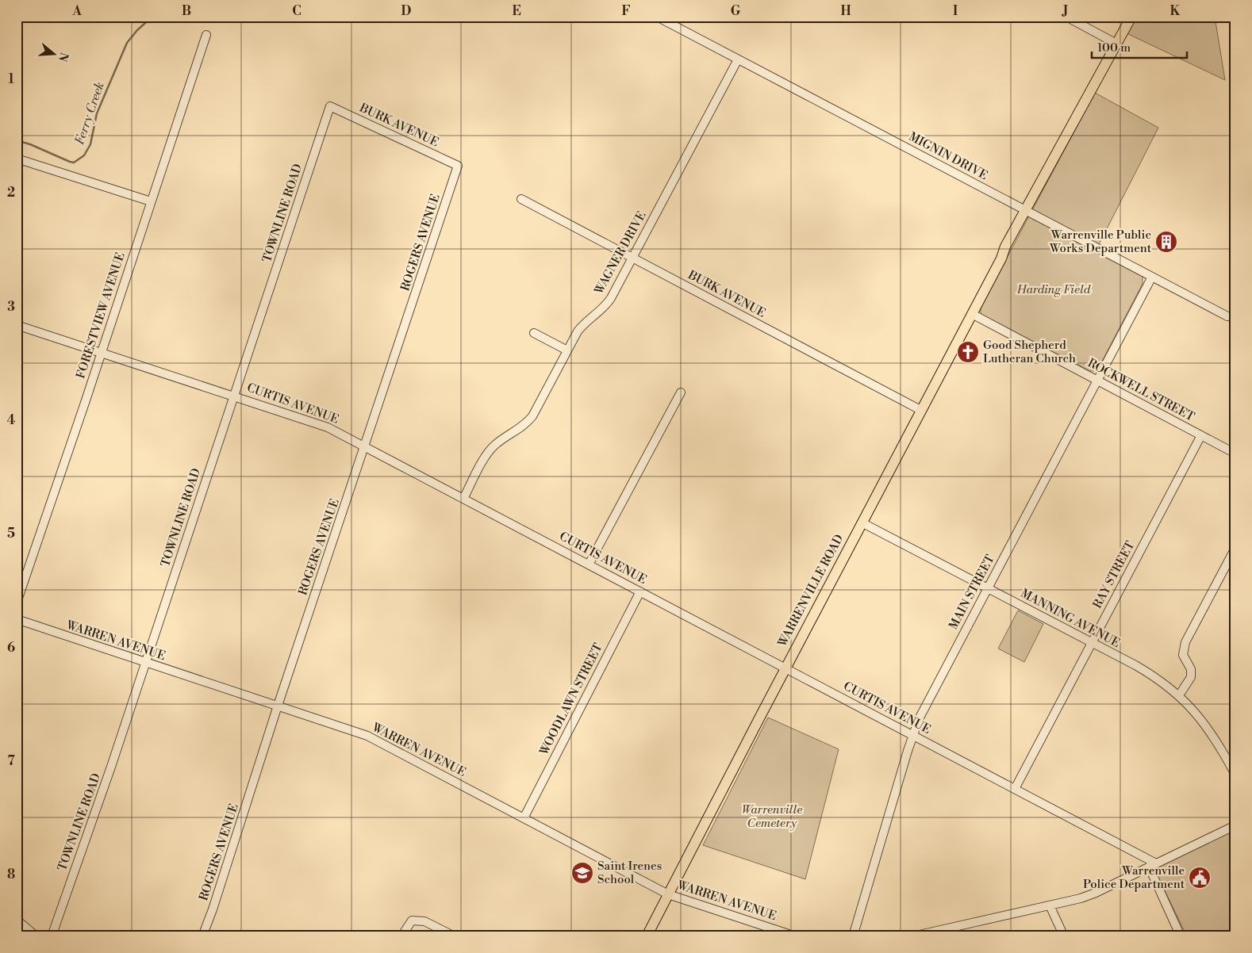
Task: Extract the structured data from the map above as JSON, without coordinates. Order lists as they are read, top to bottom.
{
  "streets": {
    "main road": ["WARRENVILLE ROAD"],
    "street": [
      "BURK AVENUE",
      "MIGNIN DRIVE",
      "TOWNLINE ROAD",
      "ROGERS AVENUE",
      "WAGNER DRIVE",
      "FORESTVIEW AVENUE",
      "ROCKWELL STREET",
      "CURTIS AVENUE",
      "RAY STREET",
      "MAIN STREET",
      "MANNING AVENUE",
      "WARREN AVENUE",
      "WOODLAWN STREET"
    ]
  },
  "crossings": [
    ["BURK AVENUE", "TOWNLINE ROAD"],
    ["BURK AVENUE", "ROGERS AVENUE"],
    ["BURK AVENUE", "WAGNER DRIVE"],
    ["BURK AVENUE", "WARRENVILLE ROAD"],
    ["MIGNIN DRIVE", "WAGNER DRIVE"],
    ["MIGNIN DRIVE", "WARRENVILLE ROAD"],
    ["MIGNIN DRIVE", "MAIN STREET"],
    ["TOWNLINE ROAD", "CURTIS AVENUE"],
    ["TOWNLINE ROAD", "WARREN AVENUE"],
    ["ROGERS AVENUE", "CURTIS AVENUE"],
    ["ROGERS AVENUE", "WARREN AVENUE"],
    ["WAGNER DRIVE", "CURTIS AVENUE"],
    ["FORESTVIEW AVENUE", "CURTIS AVENUE"],
    ["ROCKWELL STREET", "RAY STREET"],
    ["ROCKWELL STREET", "WARRENVILLE ROAD"],
    ["ROCKWELL STREET", "MAIN STREET"],
    ["CURTIS AVENUE", "RAY STREET"],
    ["CURTIS AVENUE", "WARRENVILLE ROAD"],
    ["CURTIS AVENUE", "MAIN STREET"],
    ["CURTIS AVENUE", "WOODLAWN STREET"],
    ["RAY STREET", "MANNING AVENUE"],
    ["WARRENVILLE ROAD", "MANNING AVENUE"],
    ["WARRENVILLE ROAD", "WARREN AVENUE"],
    ["MAIN STREET", "MANNING AVENUE"],
    ["WARREN AVENUE", "WOODLAWN STREET"]
  ],
  "water": ["Ferry Creek"],
  "parks": ["Harding Field", "Warrenville Cemetery"],
  "places": {
    "building": ["Warrenville Public Works Department"],
    "church": ["Good Shepherd Lutheran Church"],
    "school or university": ["Saint Irenes School"],
    "public building": ["Warrenville Police Department"]
  },
  "scale_bar": "100 m",
  "north": "right",
  "grid": {
    "columns": [
      "A",
      "B",
      "C",
      "D",
      "E",
      "F",
      "G",
      "H",
      "I",
      "J",
      "K"
    ],
    "rows": [
      "1",
      "2",
      "3",
      "4",
      "5",
      "6",
      "7",
      "8"
    ]
  }
}
